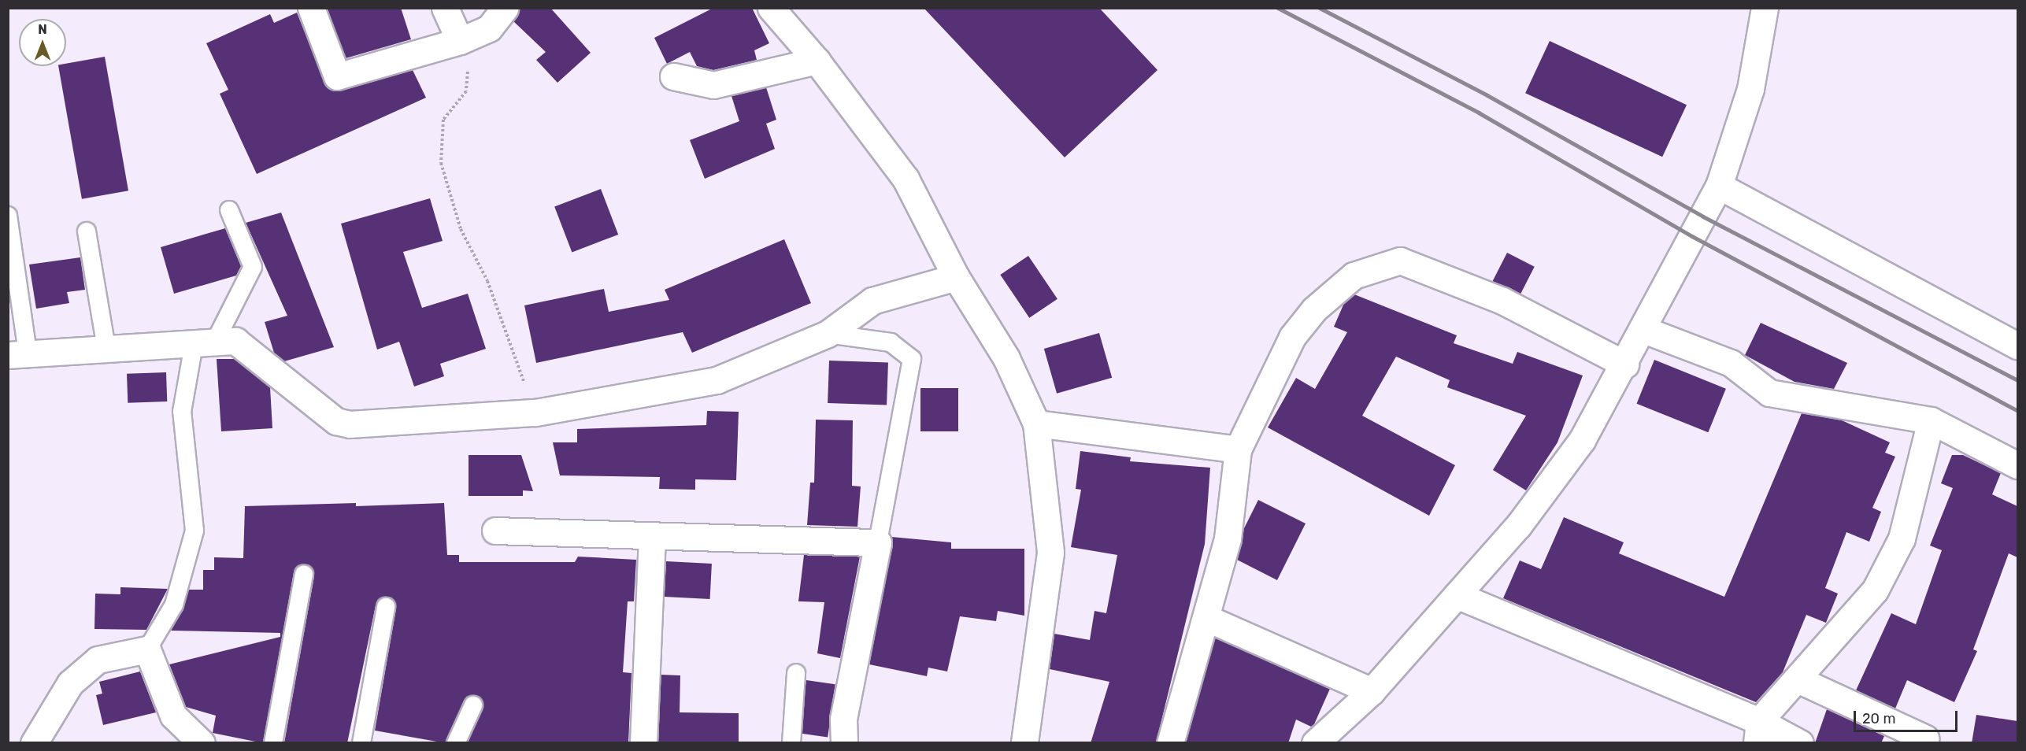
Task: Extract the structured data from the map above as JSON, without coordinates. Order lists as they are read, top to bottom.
{
  "scale_bar": "20 m",
  "north": "top"
}
